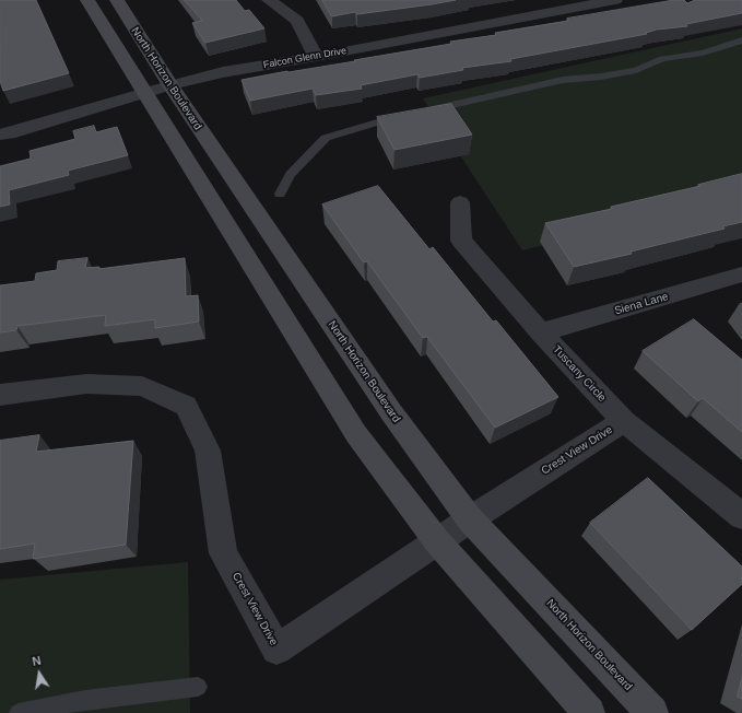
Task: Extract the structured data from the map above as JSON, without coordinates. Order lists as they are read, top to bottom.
{
  "streets": {
    "street": [
      "Falcon Glenn Drive",
      "North Horizon Boulevard",
      "Siena Lane",
      "Tuscany Circle",
      "Crest View Drive"
    ]
  },
  "crossings": [
    ["Falcon Glenn Drive", "North Horizon Boulevard"],
    ["North Horizon Boulevard", "Crest View Drive"],
    ["Siena Lane", "Tuscany Circle"],
    ["Tuscany Circle", "Crest View Drive"]
  ],
  "north": "top"
}
